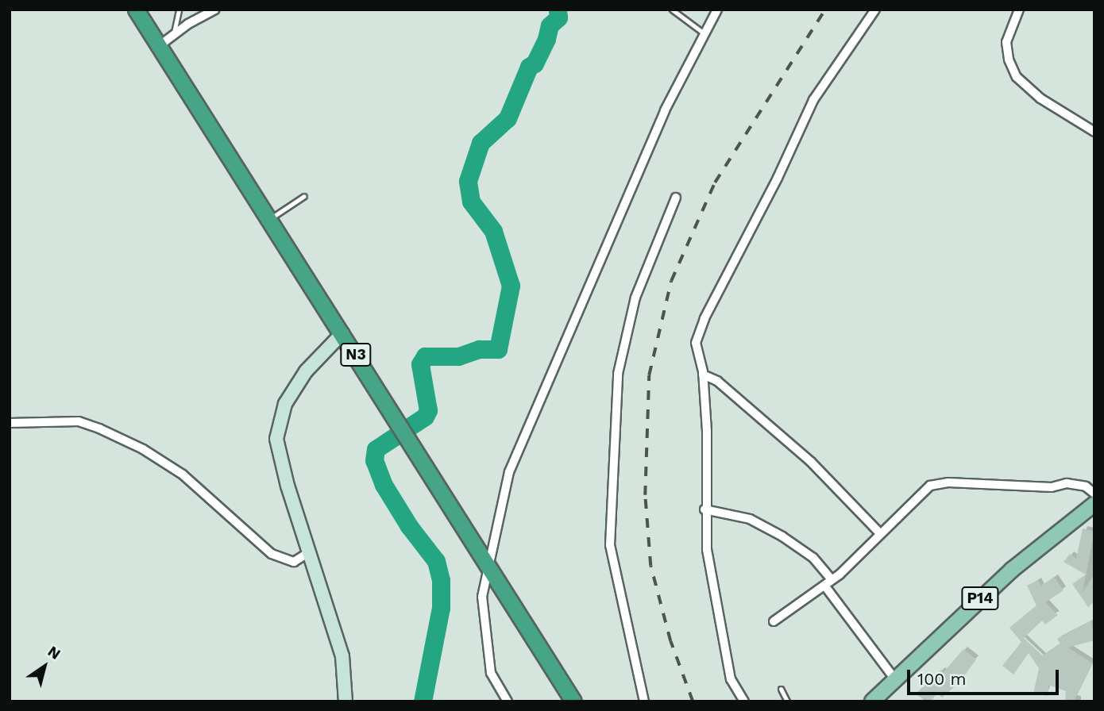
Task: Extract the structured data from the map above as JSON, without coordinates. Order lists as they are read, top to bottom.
{
  "streets": {
    "highway": ["N3"],
    "main road": ["P14"]
  },
  "scale_bar": "100 m",
  "north": "top right"
}
